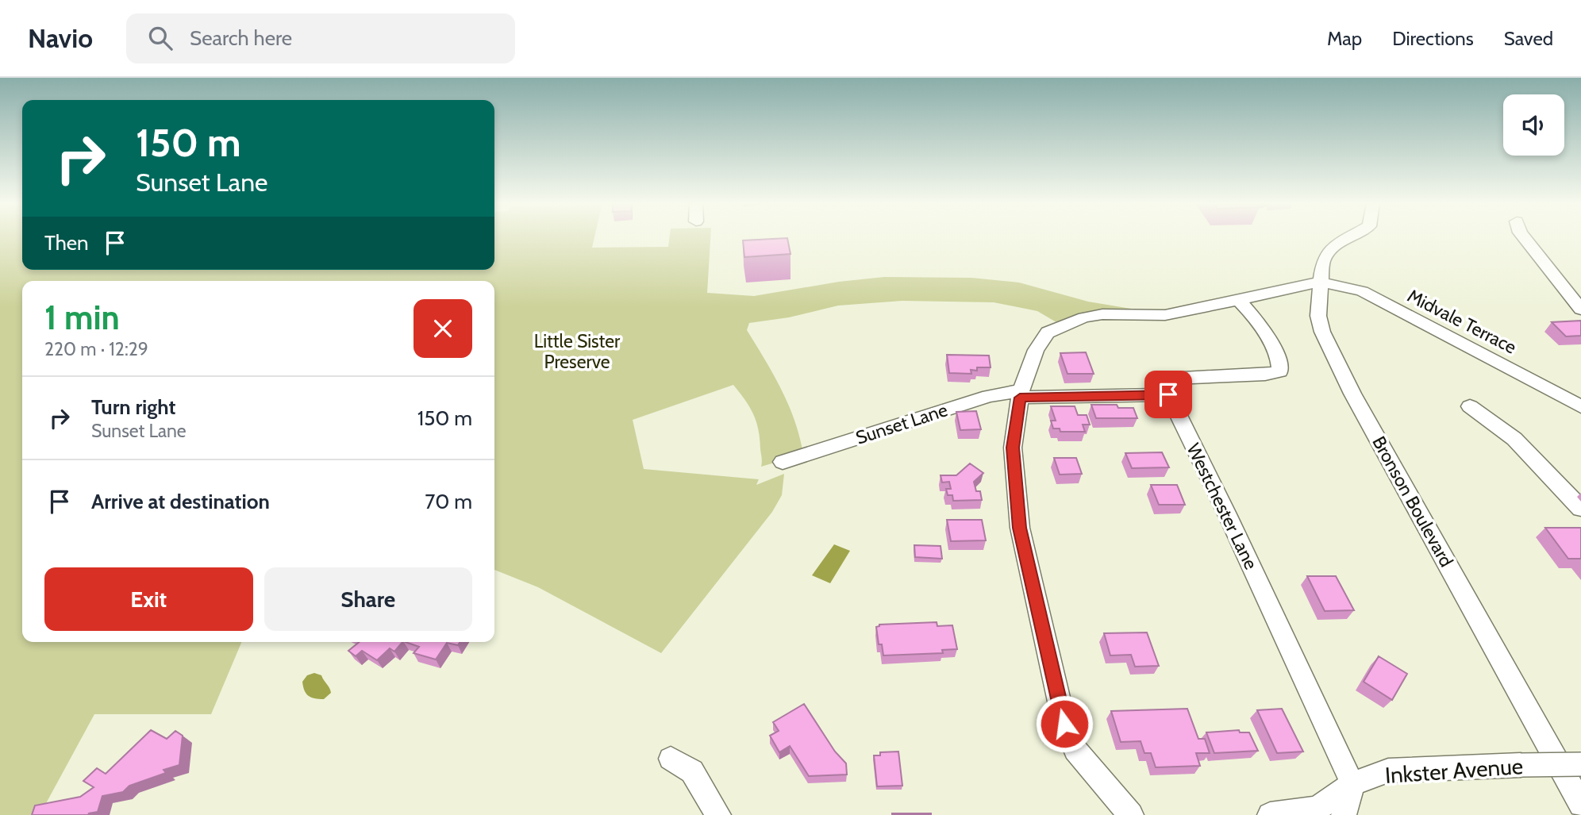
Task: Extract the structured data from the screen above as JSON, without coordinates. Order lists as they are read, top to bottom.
{
  "streets": {
    "street": [
      "Midvale Terrace",
      "Sunset Lane",
      "Bronson Boulevard",
      "Westchester Lane",
      "Inkster Avenue"
    ]
  },
  "crossings": [
    ["Midvale Terrace", "Bronson Boulevard"],
    ["Sunset Lane", "Westchester Lane"],
    ["Westchester Lane", "Inkster Avenue"]
  ],
  "parks": ["Little Sister Preserve"],
  "page": {
    "header": "Navio",
    "search": "Search here",
    "nav": ["Map", "Directions", "Saved"],
    "turn": ["150 m", "Sunset Lane"],
    "then": "Then",
    "heading": ["1 min", "220 m · 12:29"],
    "list": [
      {
        "name": "Turn right",
        "note": "Sunset Lane",
        "value": "150 m"
      },
      {
        "name": "Arrive at destination",
        "value": "70 m"
      }
    ],
    "buttons": ["Exit", "Share"]
  }
}
